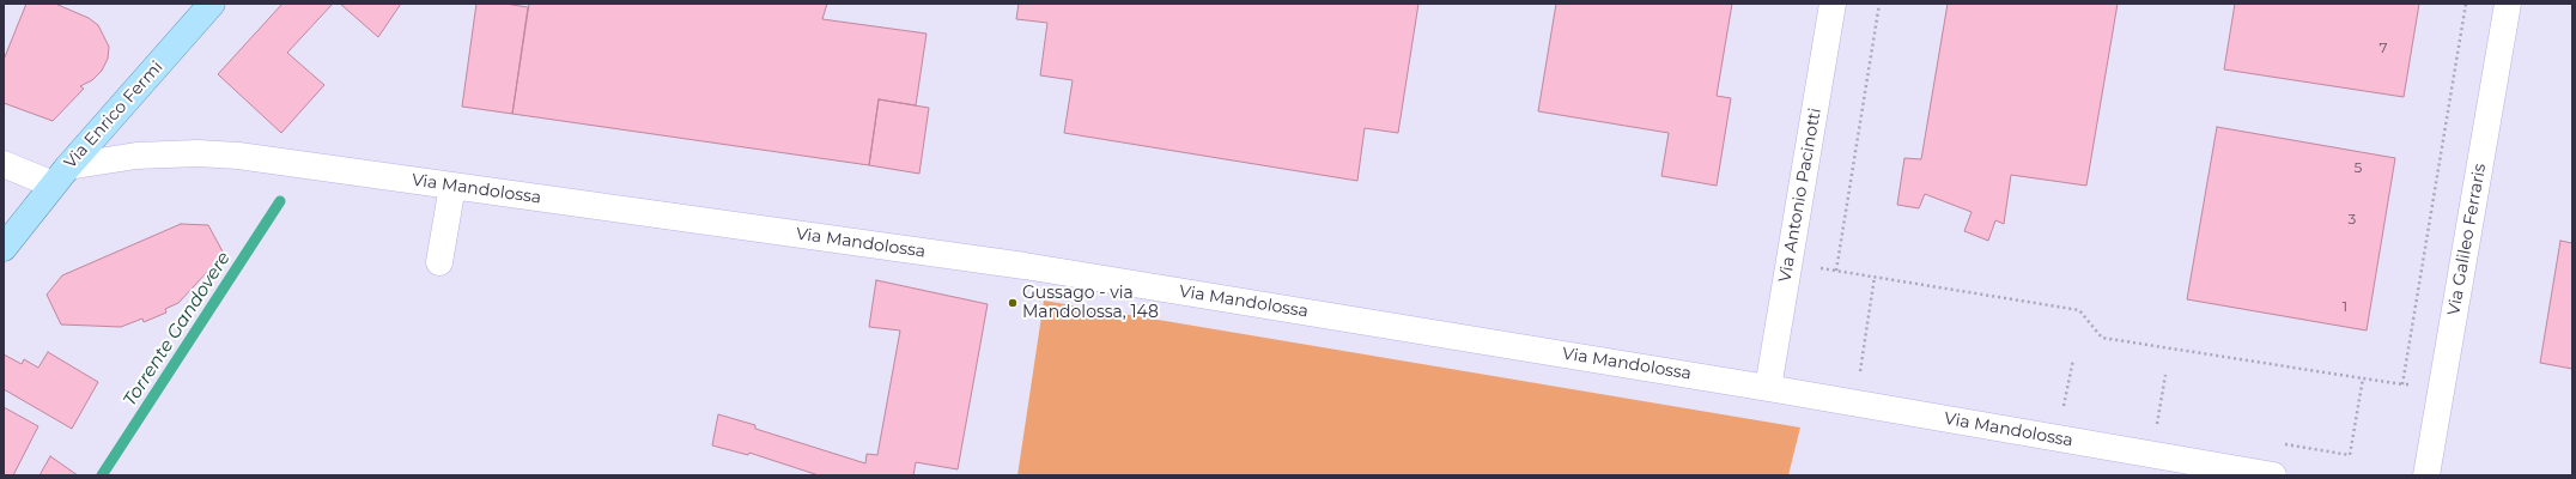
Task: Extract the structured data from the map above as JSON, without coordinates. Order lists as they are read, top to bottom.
{
  "streets": {
    "main road": ["Via Enrico Fermi"],
    "street": ["Via Mandolossa", "Via Antonio Pacinotti", "Via Galileo Ferraris"]
  },
  "crossings": [
    ["Via Enrico Fermi", "Via Mandolossa"],
    ["Via Mandolossa", "Via Antonio Pacinotti"]
  ],
  "water": ["Torrente Gandovere"],
  "places": ["Gussago - via Mandolossa, 148"],
  "house_numbers": [
    "7",
    "5",
    "3",
    "1"
  ]
}
